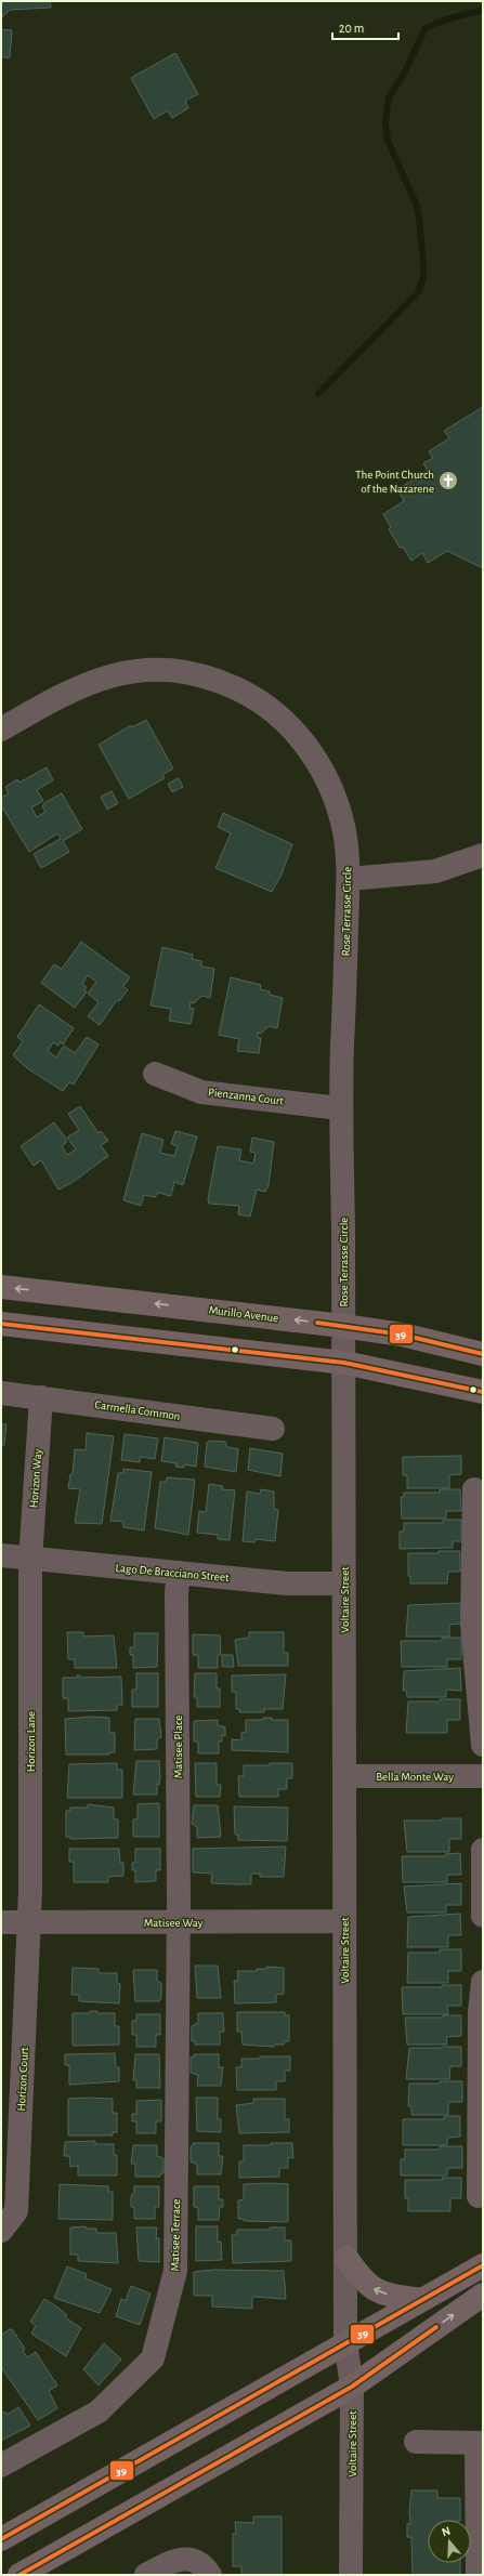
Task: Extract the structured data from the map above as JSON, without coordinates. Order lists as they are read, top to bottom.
{
  "streets": {
    "main road": ["Murillo Avenue"],
    "street": [
      "Rose Terrasse Circle",
      "Pienzanna Court",
      "Carmella Common",
      "Horizon Way",
      "Lago De Bracciano Street",
      "Voltaire Street",
      "Horizon Lane",
      "Matisee Place",
      "Bella Monte Way",
      "Matisee Way",
      "Horizon Court",
      "Matisee Terrace"
    ]
  },
  "crossings": [
    ["Rose Terrasse Circle", "Pienzanna Court"],
    ["Rose Terrasse Circle", "Murillo Avenue"],
    ["Rose Terrasse Circle", "Voltaire Street"],
    ["Murillo Avenue", "Voltaire Street"],
    ["Carmella Common", "Horizon Way"],
    ["Horizon Way", "Lago De Bracciano Street"],
    ["Horizon Way", "Horizon Lane"],
    ["Lago De Bracciano Street", "Voltaire Street"],
    ["Lago De Bracciano Street", "Horizon Lane"],
    ["Lago De Bracciano Street", "Matisee Place"],
    ["Voltaire Street", "Bella Monte Way"],
    ["Voltaire Street", "Matisee Way"],
    ["Horizon Lane", "Matisee Way"],
    ["Horizon Lane", "Horizon Court"],
    ["Matisee Place", "Matisee Way"],
    ["Matisee Place", "Matisee Terrace"],
    ["Matisee Way", "Horizon Court"],
    ["Matisee Way", "Matisee Terrace"]
  ],
  "places": {
    "church": ["The Point Church of the Nazarene"]
  },
  "lines": ["transit line 39"],
  "scale_bar": "20 m",
  "north": "top"
}
